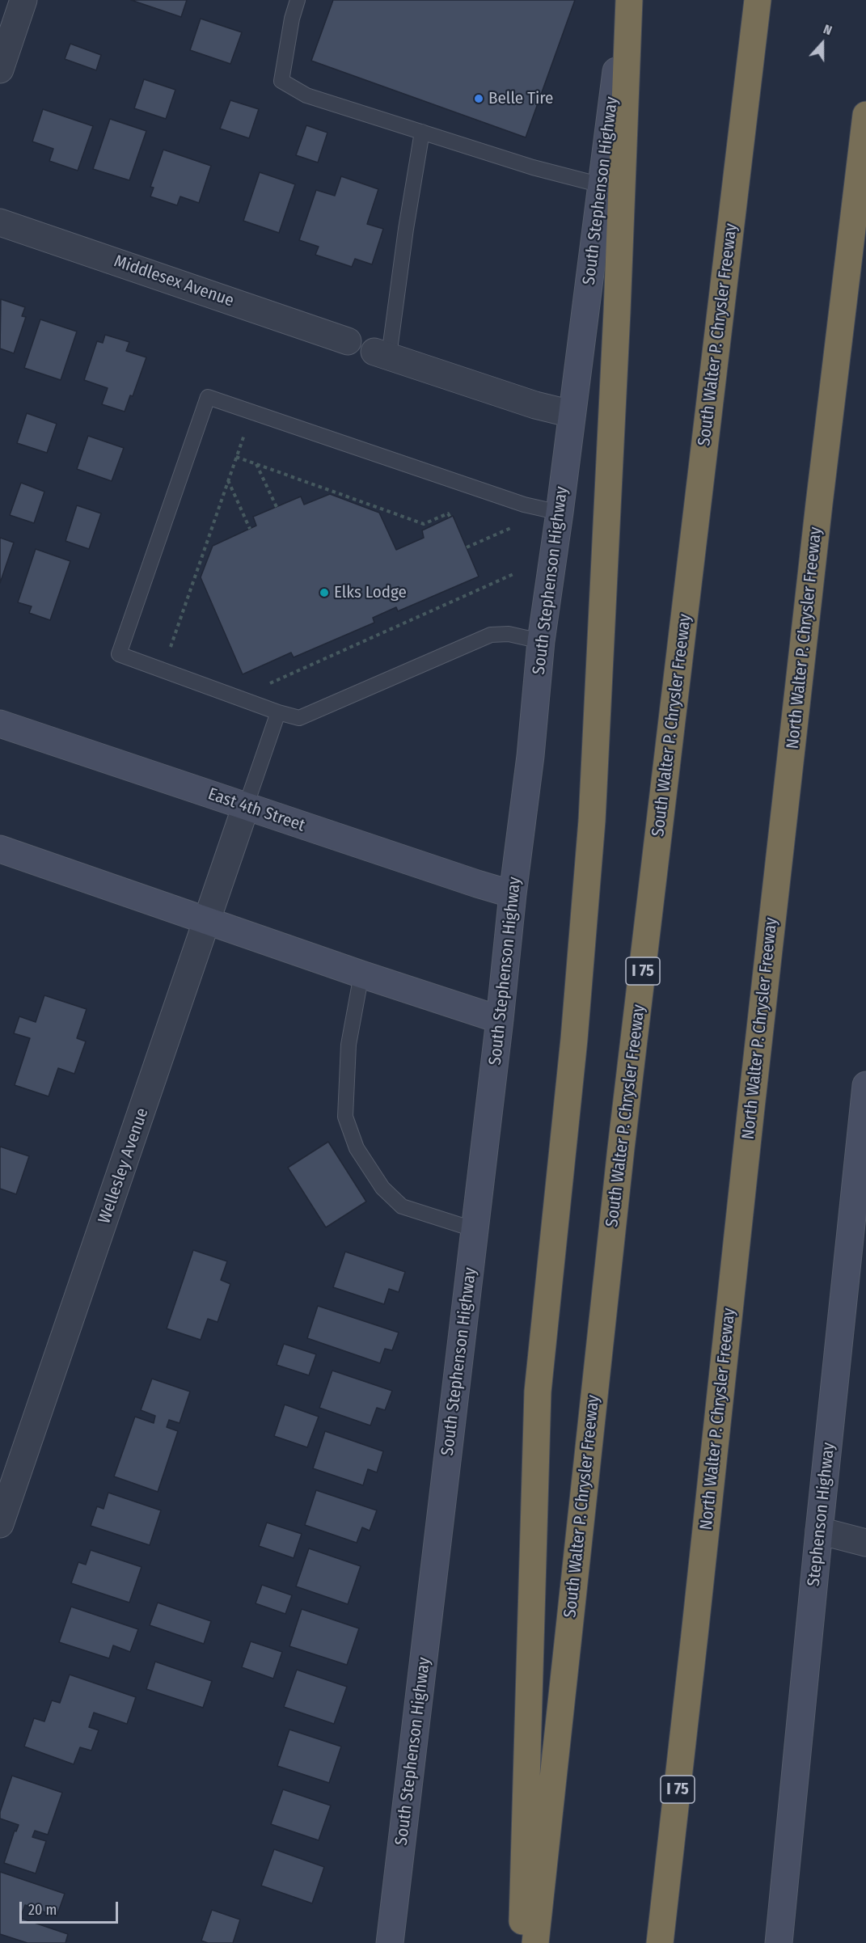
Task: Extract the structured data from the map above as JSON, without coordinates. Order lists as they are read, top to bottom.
{
  "streets": {
    "highway": ["South Walter P. Chrysler Freeway", "North Walter P. Chrysler Freeway", "I 75"],
    "main road": ["South Stephenson Highway", "East 4th Street", "Stephenson Highway"],
    "street": ["Middlesex Avenue", "Wellesley Avenue"]
  },
  "crossings": [
    ["South Stephenson Highway", "East 4th Street"],
    ["East 4th Street", "Wellesley Avenue"]
  ],
  "places": ["Belle Tire", "Elks Lodge"],
  "scale_bar": "20 m",
  "north": "top"
}
